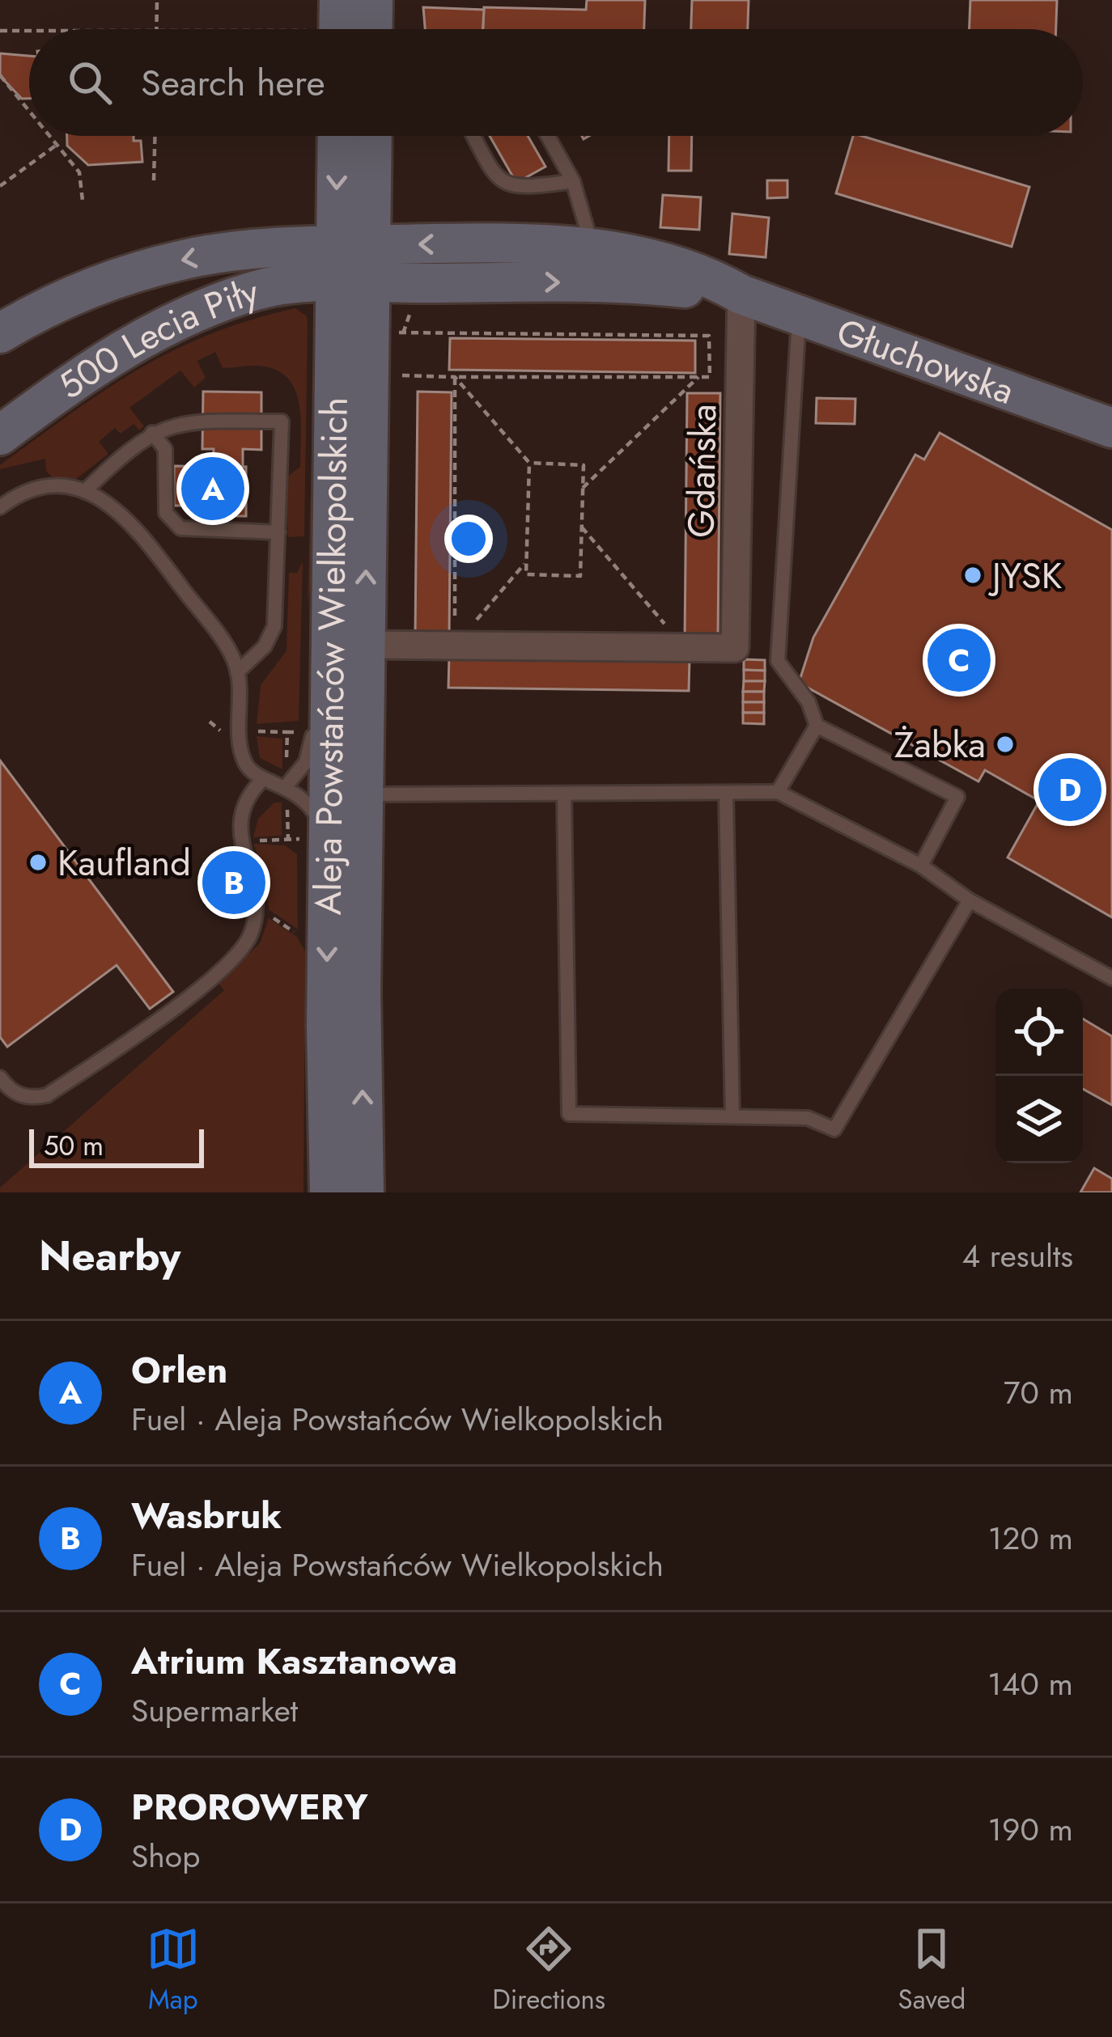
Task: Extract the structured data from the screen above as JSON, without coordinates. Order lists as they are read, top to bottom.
{
  "streets": {
    "main road": ["500 Lecia Piły", "Głuchowska", "Aleja Powstańców Wielkopolskich"],
    "street": ["Gdańska"]
  },
  "crossings": [
    ["500 Lecia Piły", "Głuchowska"],
    ["500 Lecia Piły", "Aleja Powstańców Wielkopolskich"],
    ["Głuchowska", "Gdańska"],
    ["Głuchowska", "Aleja Powstańców Wielkopolskich"]
  ],
  "places": ["JYSK", "Żabka", "Kaufland"],
  "scale_bar": "50 m",
  "page": {
    "search": "Search here",
    "pins": [
      "A",
      "C",
      "D",
      "B"
    ],
    "scale": "50 m",
    "heading": ["Nearby", "4 results"],
    "list": [
      {
        "mark": "A",
        "name": "Orlen",
        "note": "Fuel · Aleja Powstańców Wielkopolskich",
        "value": "70 m"
      },
      {
        "mark": "B",
        "name": "Wasbruk",
        "note": "Fuel · Aleja Powstańców Wielkopolskich",
        "value": "120 m"
      },
      {
        "mark": "C",
        "name": "Atrium Kasztanowa",
        "note": "Supermarket",
        "value": "140 m"
      },
      {
        "mark": "D",
        "name": "PROROWERY",
        "note": "Shop",
        "value": "190 m"
      }
    ],
    "nav": ["Map", "Directions", "Saved"]
  }
}
